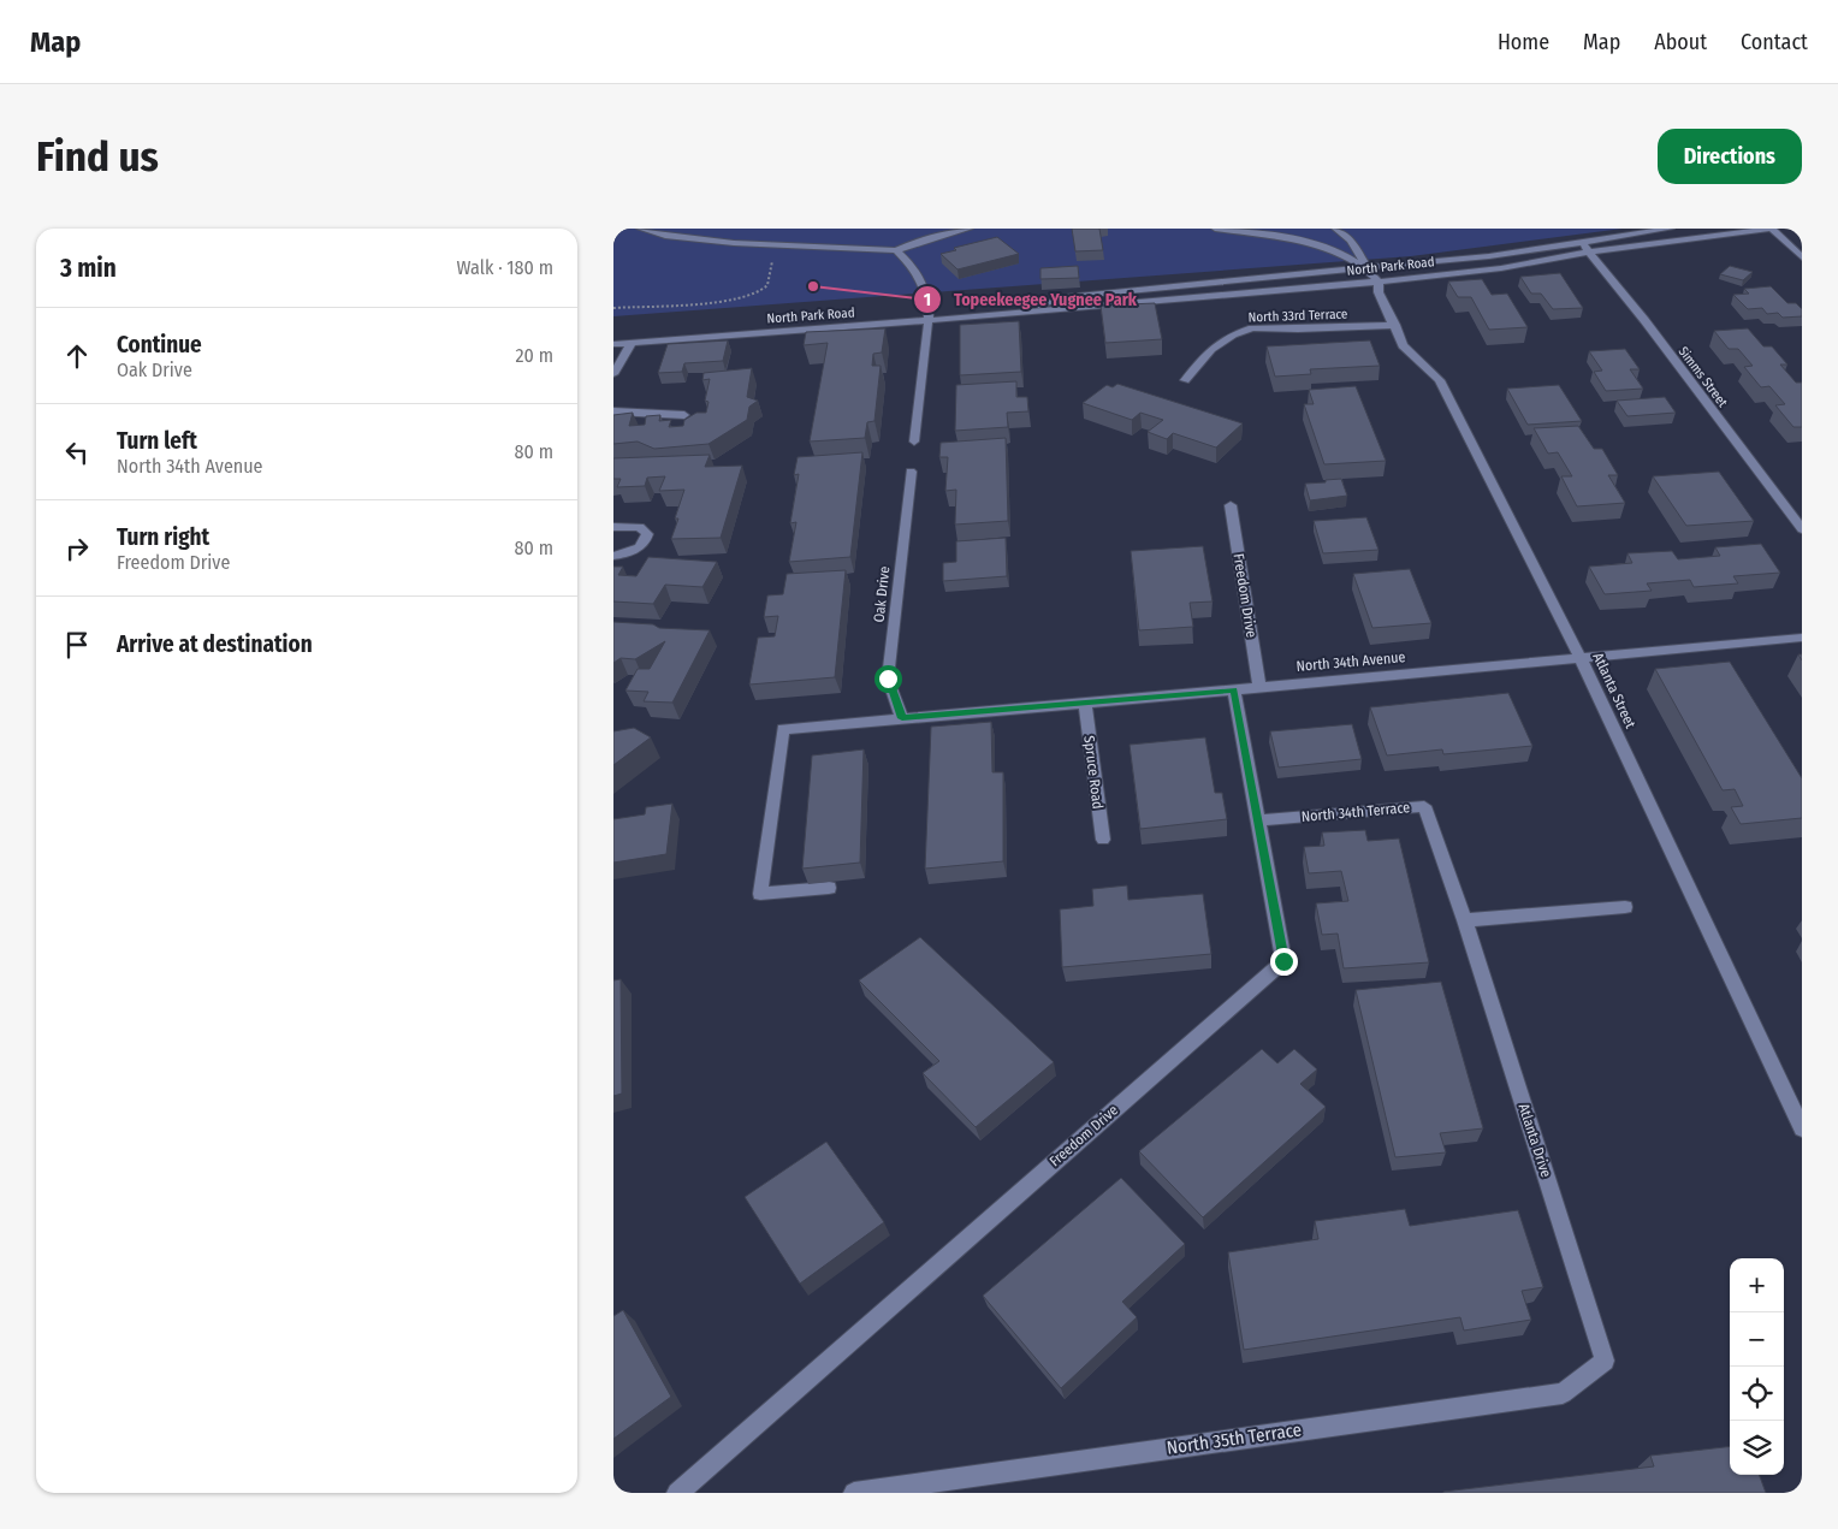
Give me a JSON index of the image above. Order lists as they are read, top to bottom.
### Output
{
  "streets": {
    "street": [
      "North Park Road",
      "North 33rd Terrace",
      "Simms Street",
      "Oak Drive",
      "Freedom Drive",
      "North 34th Avenue",
      "Atlanta Street",
      "Spruce Road",
      "North 34th Terrace",
      "Atlanta Drive",
      "North 35th Terrace"
    ]
  },
  "crossings": [
    ["North Park Road", "Simms Street"],
    ["North Park Road", "Atlanta Street"],
    ["North 33rd Terrace", "Atlanta Street"],
    ["Oak Drive", "North 34th Avenue"],
    ["Freedom Drive", "North 34th Avenue"],
    ["Freedom Drive", "North 34th Terrace"],
    ["North 34th Avenue", "Atlanta Street"],
    ["North 34th Avenue", "Spruce Road"],
    ["North 34th Terrace", "Atlanta Drive"],
    ["Atlanta Drive", "North 35th Terrace"]
  ],
  "places": ["Topeekeegee Yugnee Park"],
  "page": {
    "header": "Map",
    "nav": [
      "Home",
      "Map",
      "About",
      "Contact"
    ],
    "buttons": "Directions",
    "title": "Find us",
    "heading": ["3 min", "Walk · 180 m"],
    "list": [
      ["Continue", "Oak Drive", "20 m"],
      ["Turn left", "North 34th Avenue", "80 m"],
      ["Turn right", "Freedom Drive", "80 m"],
      "Arrive at destination"
    ],
    "map_buttons": ["+", "−"]
  }
}
